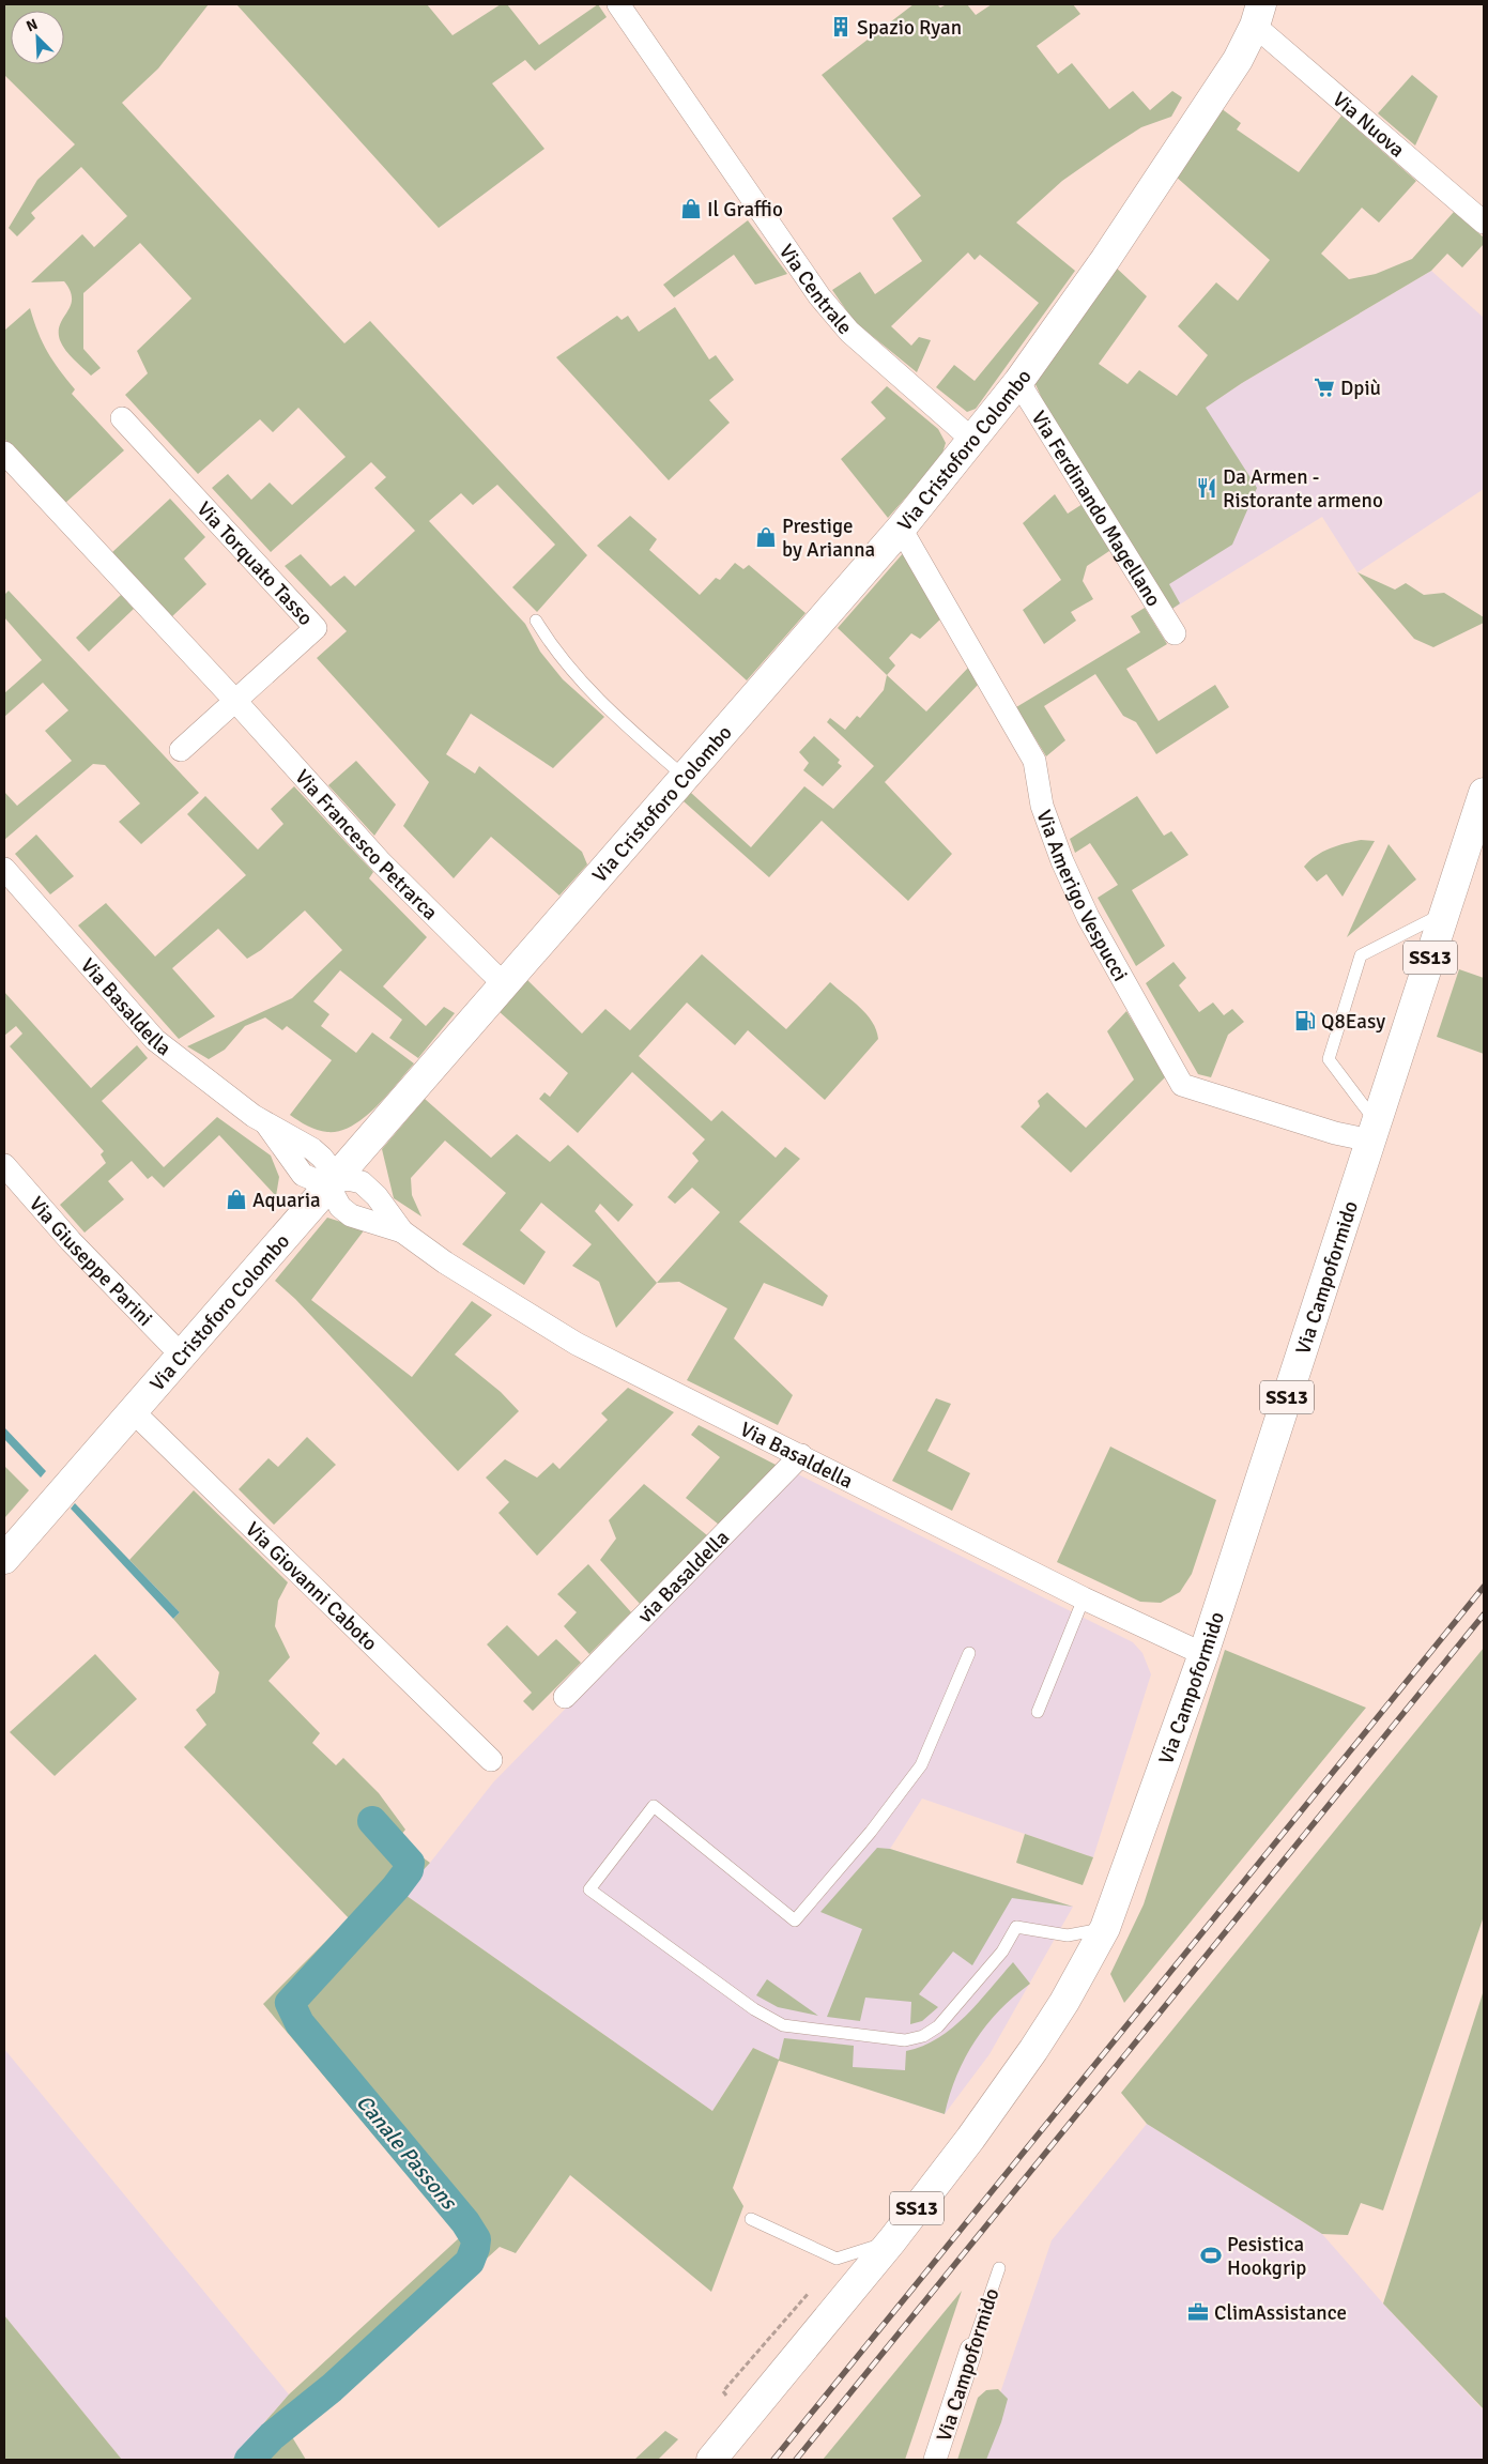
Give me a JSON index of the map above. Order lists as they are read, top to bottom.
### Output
{
  "streets": {
    "main road": ["Via Cristoforo Colombo", "SS13", "Via Campoformido"],
    "street": [
      "Via Nuova",
      "Via Centrale",
      "Via Ferdinando Magellano",
      "Via Torquato Tasso",
      "Via Francesco Petrarca",
      "Via Amerigo Vespucci",
      "Via Basaldella",
      "Via Giuseppe Parini",
      "via Basaldella",
      "Via Giovanni Caboto"
    ]
  },
  "crossings": [
    ["Via Nuova", "Via Cristoforo Colombo"],
    ["Via Centrale", "Via Cristoforo Colombo"],
    ["Via Cristoforo Colombo", "Via Ferdinando Magellano"],
    ["Via Cristoforo Colombo", "Via Francesco Petrarca"],
    ["Via Cristoforo Colombo", "Via Amerigo Vespucci"],
    ["Via Cristoforo Colombo", "Via Basaldella"],
    ["Via Cristoforo Colombo", "Via Giuseppe Parini"],
    ["Via Cristoforo Colombo", "Via Giovanni Caboto"],
    ["Via Torquato Tasso", "Via Francesco Petrarca"],
    ["Via Amerigo Vespucci", "Via Campoformido"],
    ["SS13", "Via Campoformido"],
    ["Via Basaldella", "Via Campoformido"],
    ["Via Basaldella", "via Basaldella"]
  ],
  "water": ["Canale Passons"],
  "places": {
    "building": ["Spazio Ryan"],
    "shop": ["Il Graffio", "Prestige by Arianna", "Aquaria"],
    "supermarket": ["Dpiù"],
    "restaurant": ["Da Armen - Ristorante armeno"],
    "fuel station": ["Q8Easy"],
    "sports": ["Pesistica Hookgrip"],
    "office": ["ClimAssistance"]
  },
  "north": "top left"
}
